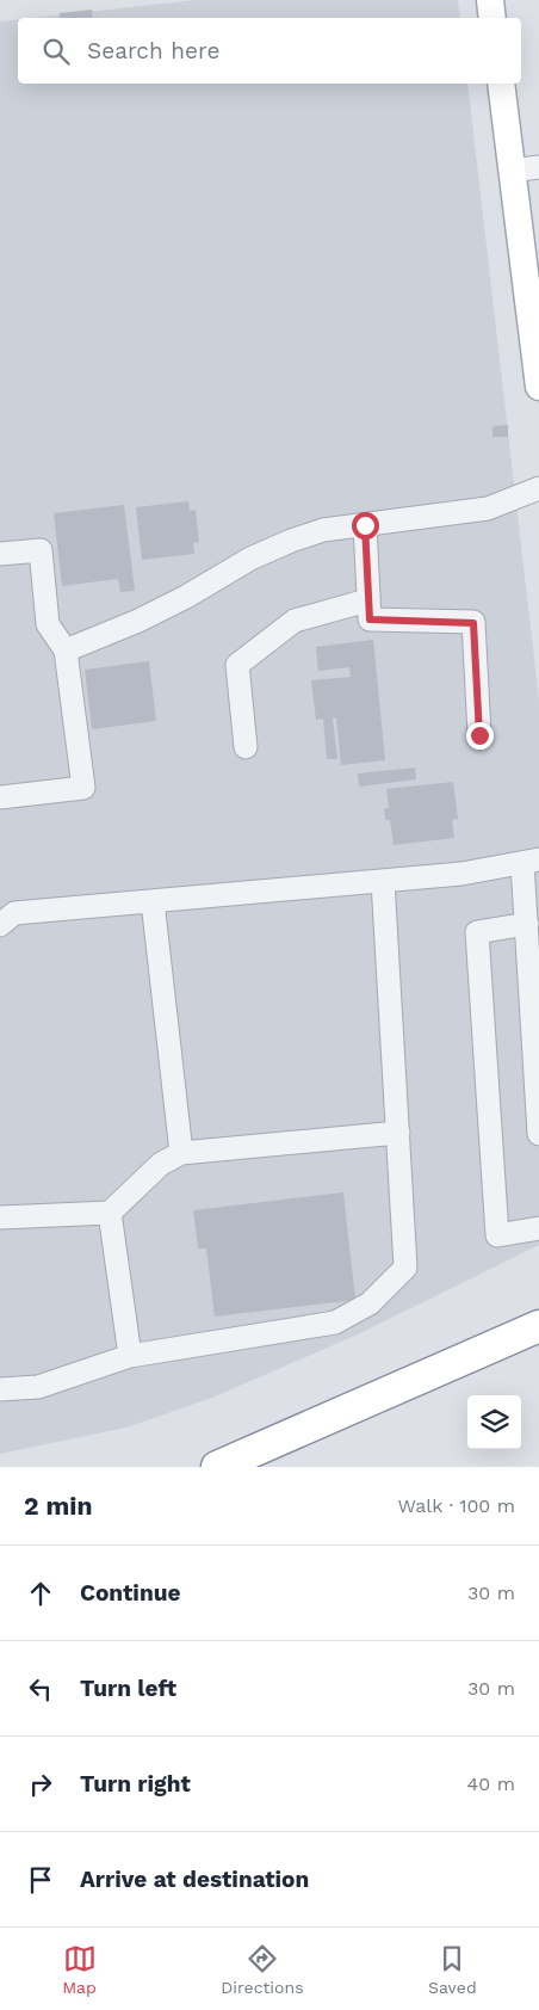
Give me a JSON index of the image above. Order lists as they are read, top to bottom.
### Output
{
  "page": {
    "search": "Search here",
    "heading": ["2 min", "Walk · 100 m"],
    "list": [
      ["Continue", "30 m"],
      ["Turn left", "30 m"],
      ["Turn right", "40 m"],
      "Arrive at destination"
    ],
    "nav": ["Map", "Directions", "Saved"]
  }
}
